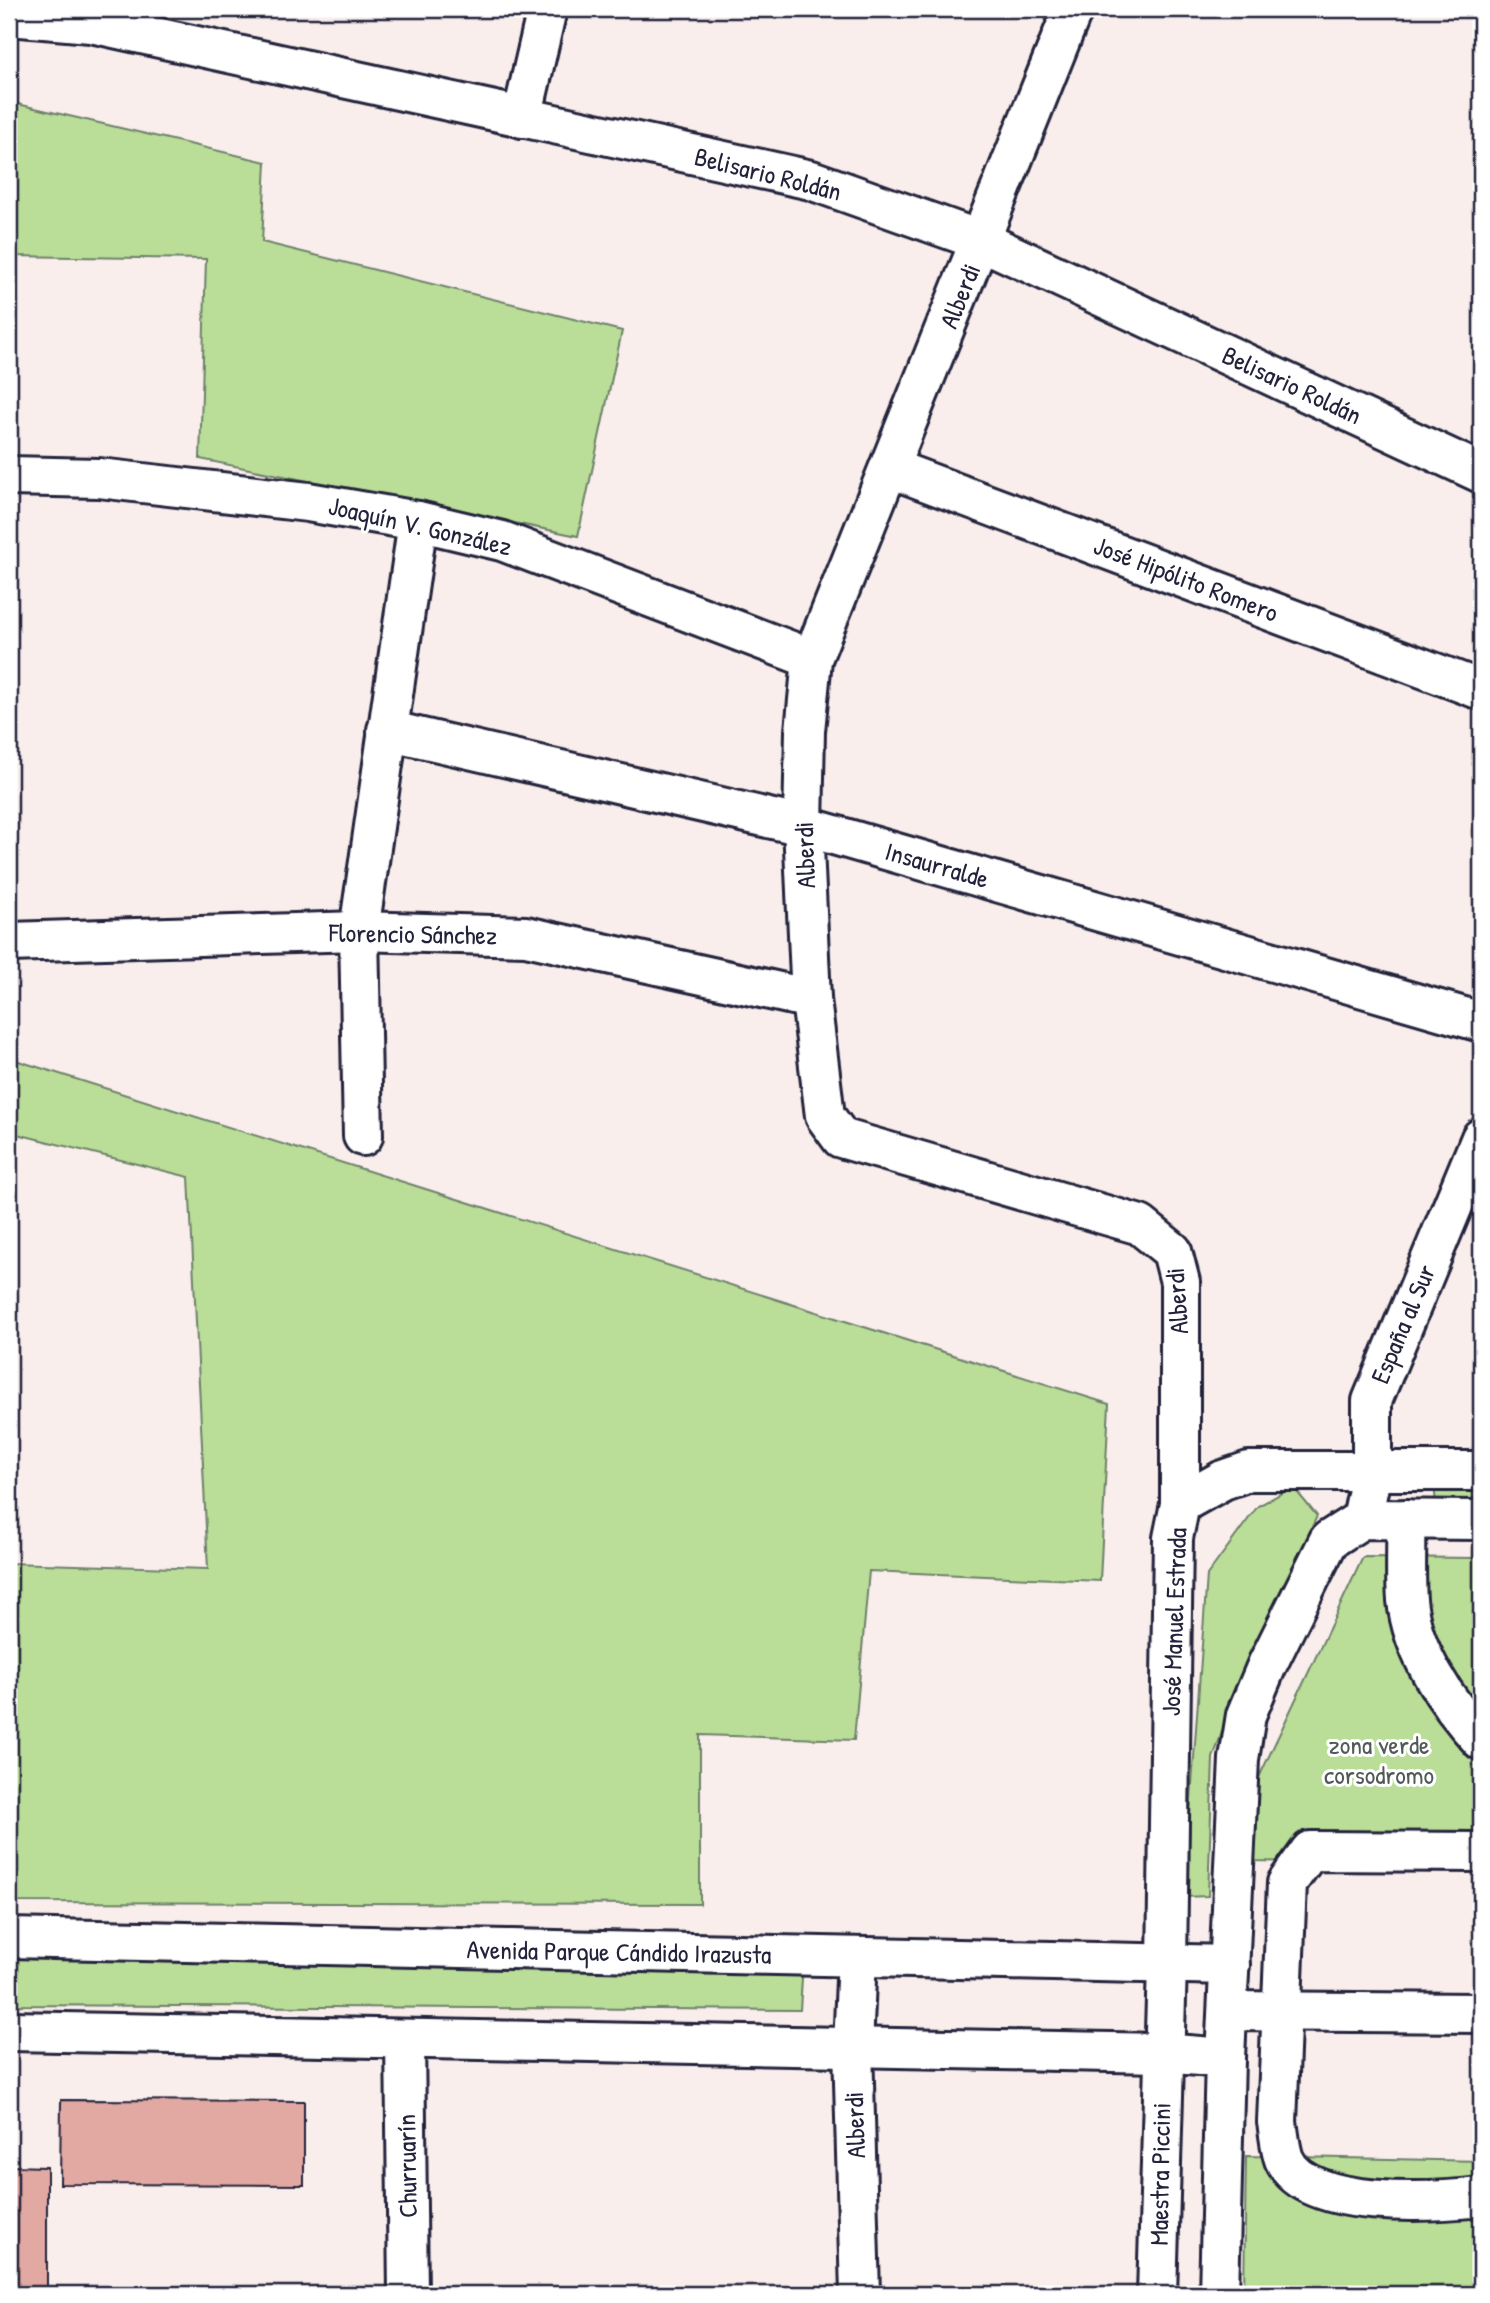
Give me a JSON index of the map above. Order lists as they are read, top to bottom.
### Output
{
  "streets": {
    "street": [
      "Belisario Roldán",
      "Alberdi",
      "Joaquín V. González",
      "José Hipólito Romero",
      "Insaurralde",
      "Florencio Sánchez",
      "España al Sur",
      "José Manuel Estrada",
      "Avenida Parque Cándido Irazusta",
      "Churruarín",
      "Maestra Piccini"
    ]
  },
  "crossings": [
    ["Belisario Roldán", "Alberdi"],
    ["Alberdi", "Joaquín V. González"],
    ["Alberdi", "José Hipólito Romero"],
    ["Alberdi", "Insaurralde"],
    ["Alberdi", "Florencio Sánchez"],
    ["Alberdi", "José Manuel Estrada"],
    ["Alberdi", "Avenida Parque Cándido Irazusta"],
    ["España al Sur", "José Manuel Estrada"],
    ["José Manuel Estrada", "Avenida Parque Cándido Irazusta"],
    ["José Manuel Estrada", "Maestra Piccini"]
  ],
  "parks": ["zona verde corsodromo"]
}
